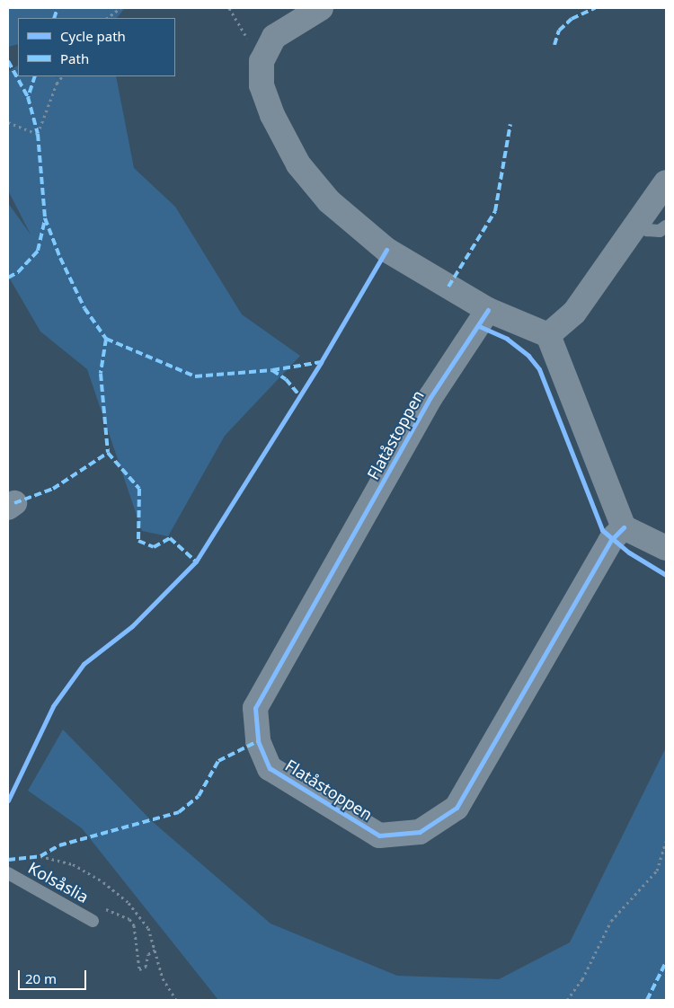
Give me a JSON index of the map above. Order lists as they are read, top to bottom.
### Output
{
  "streets": {
    "street": ["Flatåstoppen"],
    "lane": ["Kolsåslia"]
  },
  "legend": ["Cycle path", "Path"],
  "scale_bar": "20 m"
}
